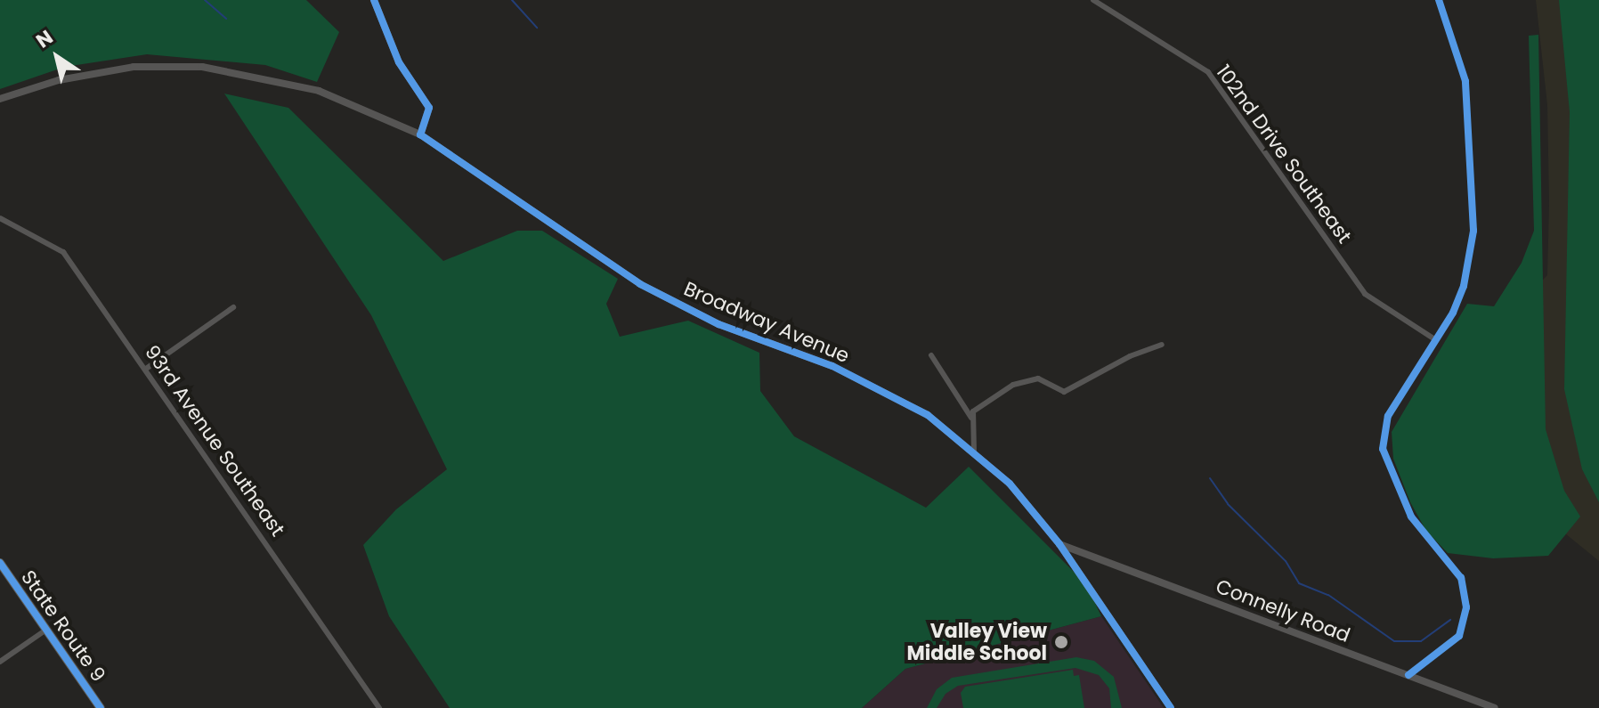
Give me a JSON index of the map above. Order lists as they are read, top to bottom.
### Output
{
  "streets": {
    "main road": ["State Route 9"],
    "street": [
      "102nd Drive Southeast",
      "Broadway Avenue",
      "93rd Avenue Southeast",
      "Connelly Road"
    ]
  },
  "crossings": [
    ["Broadway Avenue", "Connelly Road"]
  ],
  "places": ["Valley View Middle School"],
  "north": "top left"
}
